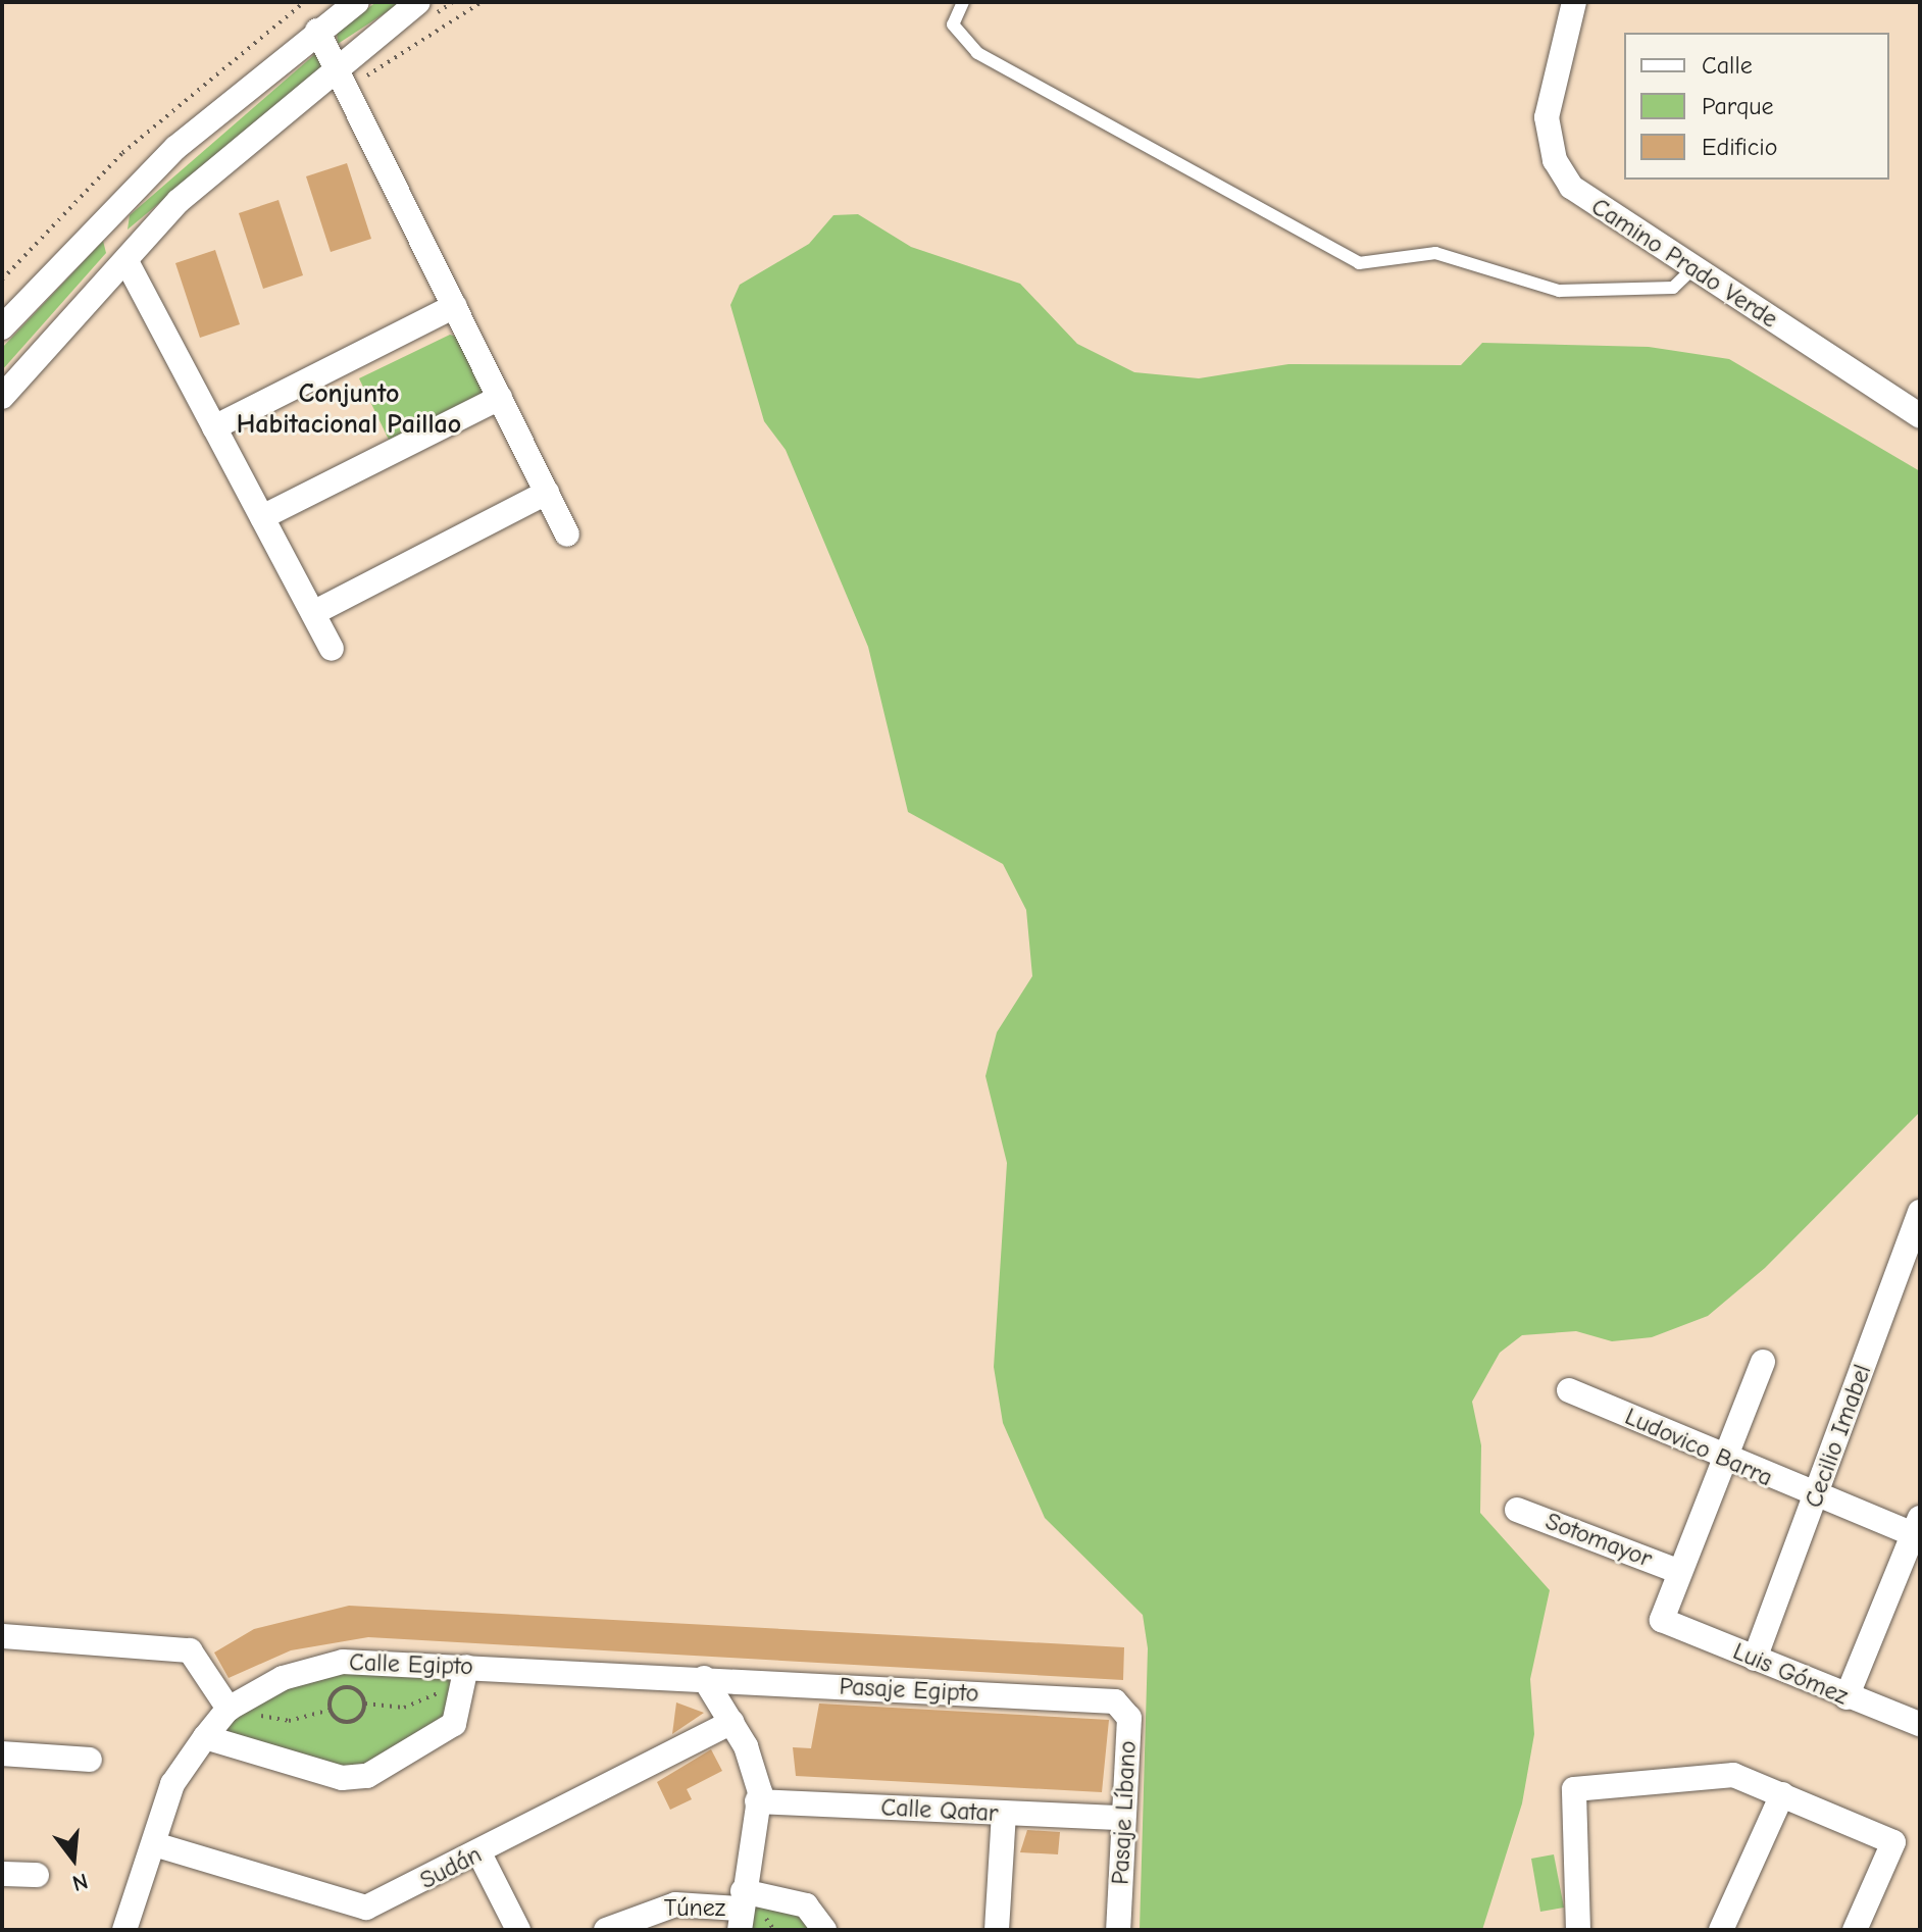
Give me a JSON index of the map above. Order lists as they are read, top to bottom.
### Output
{
  "streets": {
    "street": [
      "Camino Prado Verde",
      "Cecilio Imabel",
      "Ludovico Barra",
      "Sotomayor",
      "Calle Egipto",
      "Luis Gómez",
      "Pasaje Egipto",
      "Calle Qatar",
      "Pasaje Líbano",
      "Sudán",
      "Túnez"
    ]
  },
  "crossings": [
    ["Cecilio Imabel", "Ludovico Barra"],
    ["Cecilio Imabel", "Luis Gómez"],
    ["Sotomayor", "Luis Gómez"],
    ["Calle Egipto", "Pasaje Egipto"],
    ["Calle Egipto", "Sudán"],
    ["Pasaje Egipto", "Pasaje Líbano"],
    ["Calle Qatar", "Pasaje Líbano"]
  ],
  "districts": ["Conjunto Habitacional Paillao"],
  "legend": ["Calle", "Parque", "Edificio"],
  "north": "bottom"
}
